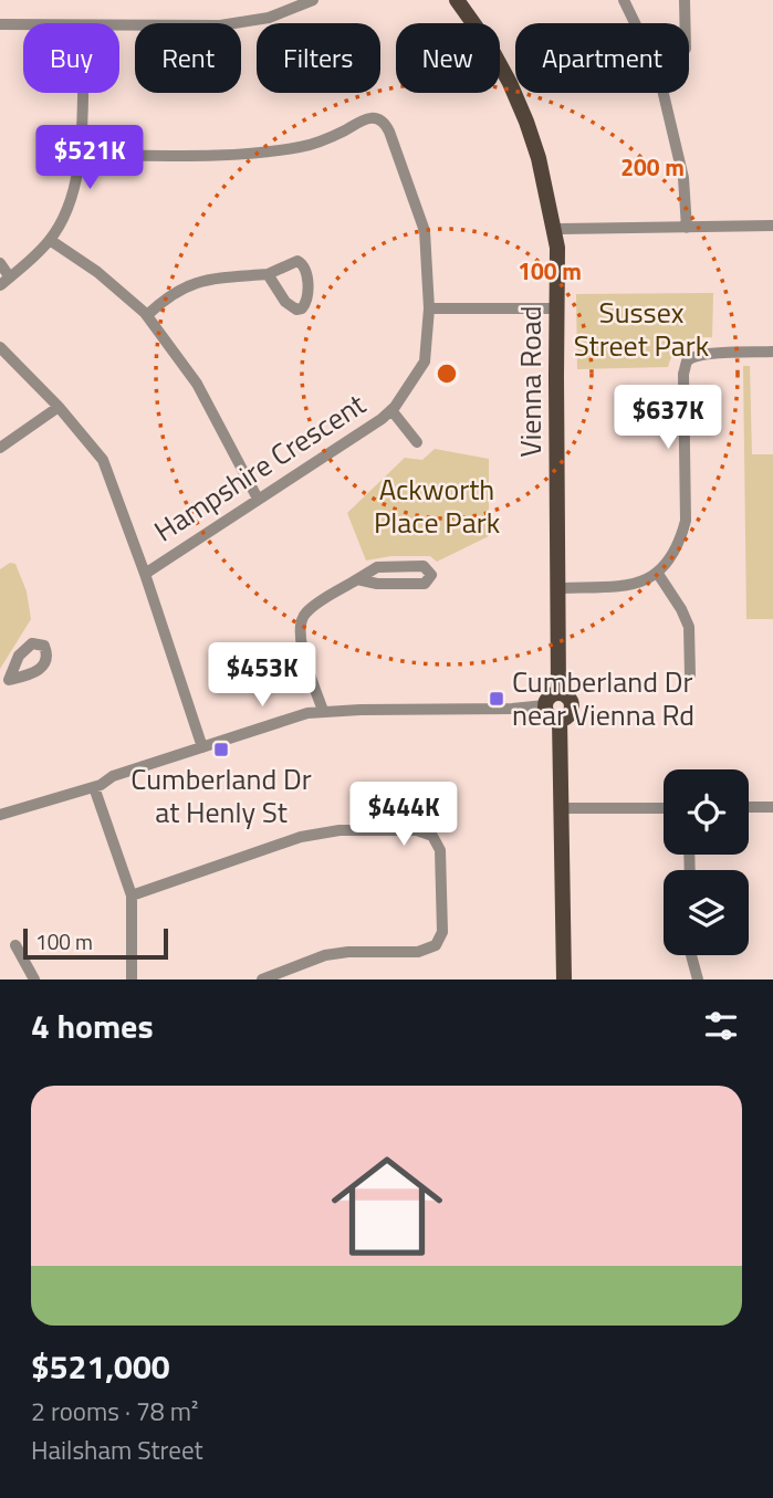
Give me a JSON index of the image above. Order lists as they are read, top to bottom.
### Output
{
  "streets": {
    "main road": ["Vienna Road"],
    "street": ["Hampshire Crescent"]
  },
  "parks": ["Sussex Street Park", "Ackworth Place Park"],
  "places": {
    "transit": ["Cumberland Dr near Vienna Rd", "Cumberland Dr at Henly St"]
  },
  "scale_bar": "100 m",
  "page": {
    "chip": [
      "Buy",
      "Rent",
      "Filters",
      "New",
      "Apartment"
    ],
    "price": [
      "$521K",
      "$637K",
      "$453K",
      "$444K"
    ],
    "scale": "100 m",
    "heading": "4 homes",
    "list": [
      {
        "name": "$521,000",
        "note": "2 rooms · 78 m² · Hailsham Street"
      }
    ]
  },
  "rings": ["200 m", "100 m"]
}
